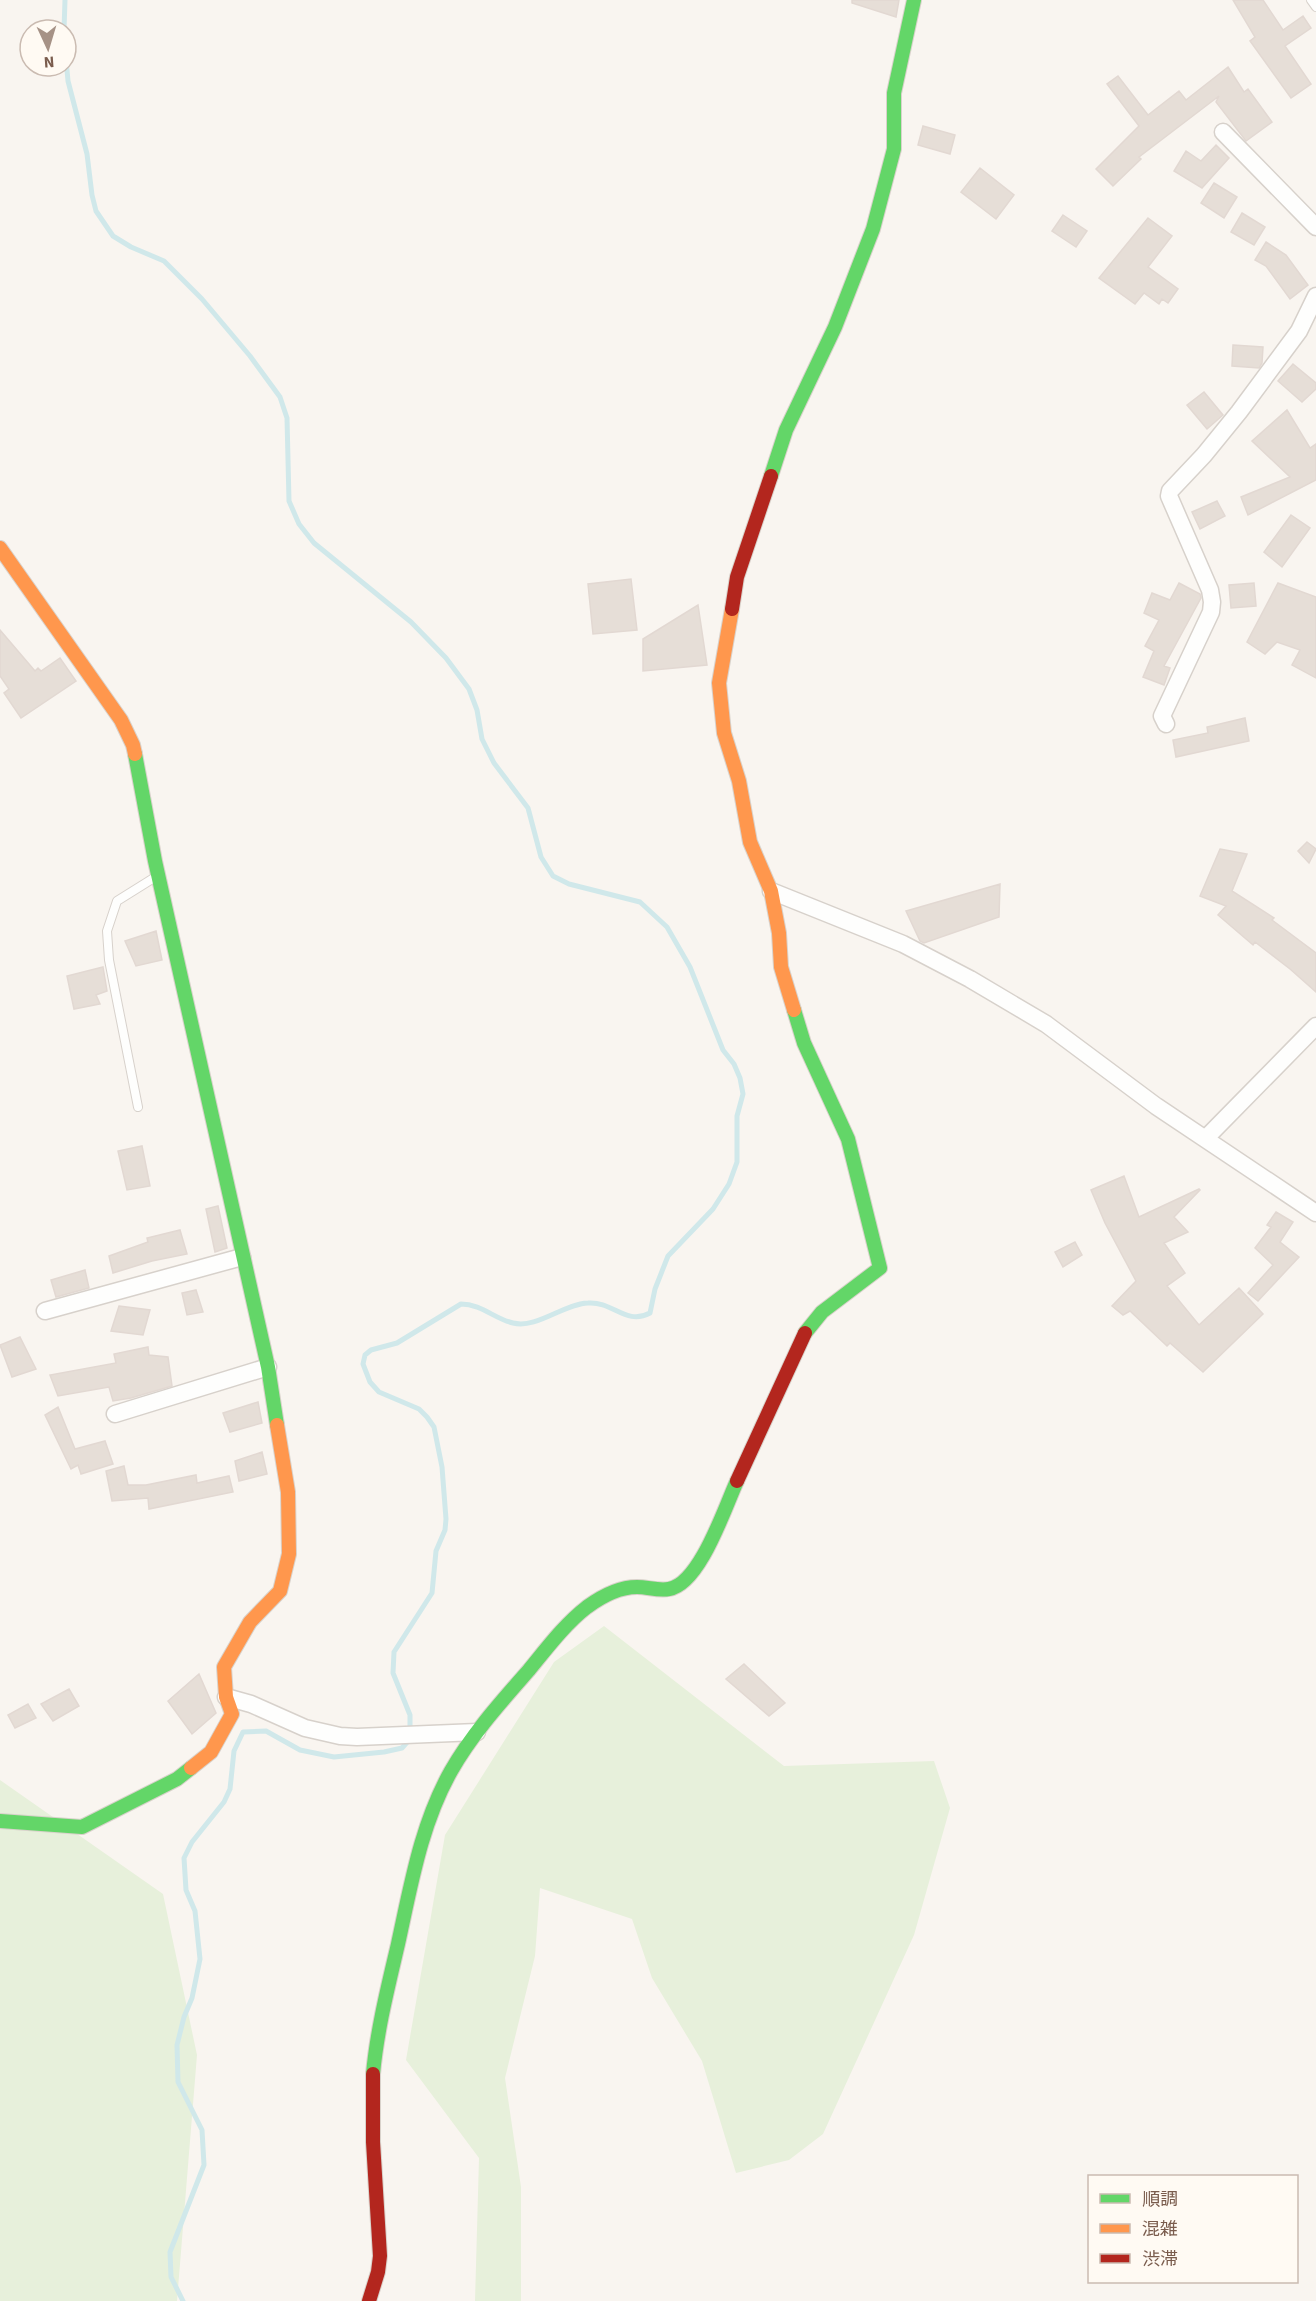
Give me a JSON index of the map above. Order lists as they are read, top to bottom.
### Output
{
  "legend": ["順調", "混雑", "渋滞"],
  "north": "bottom"
}
